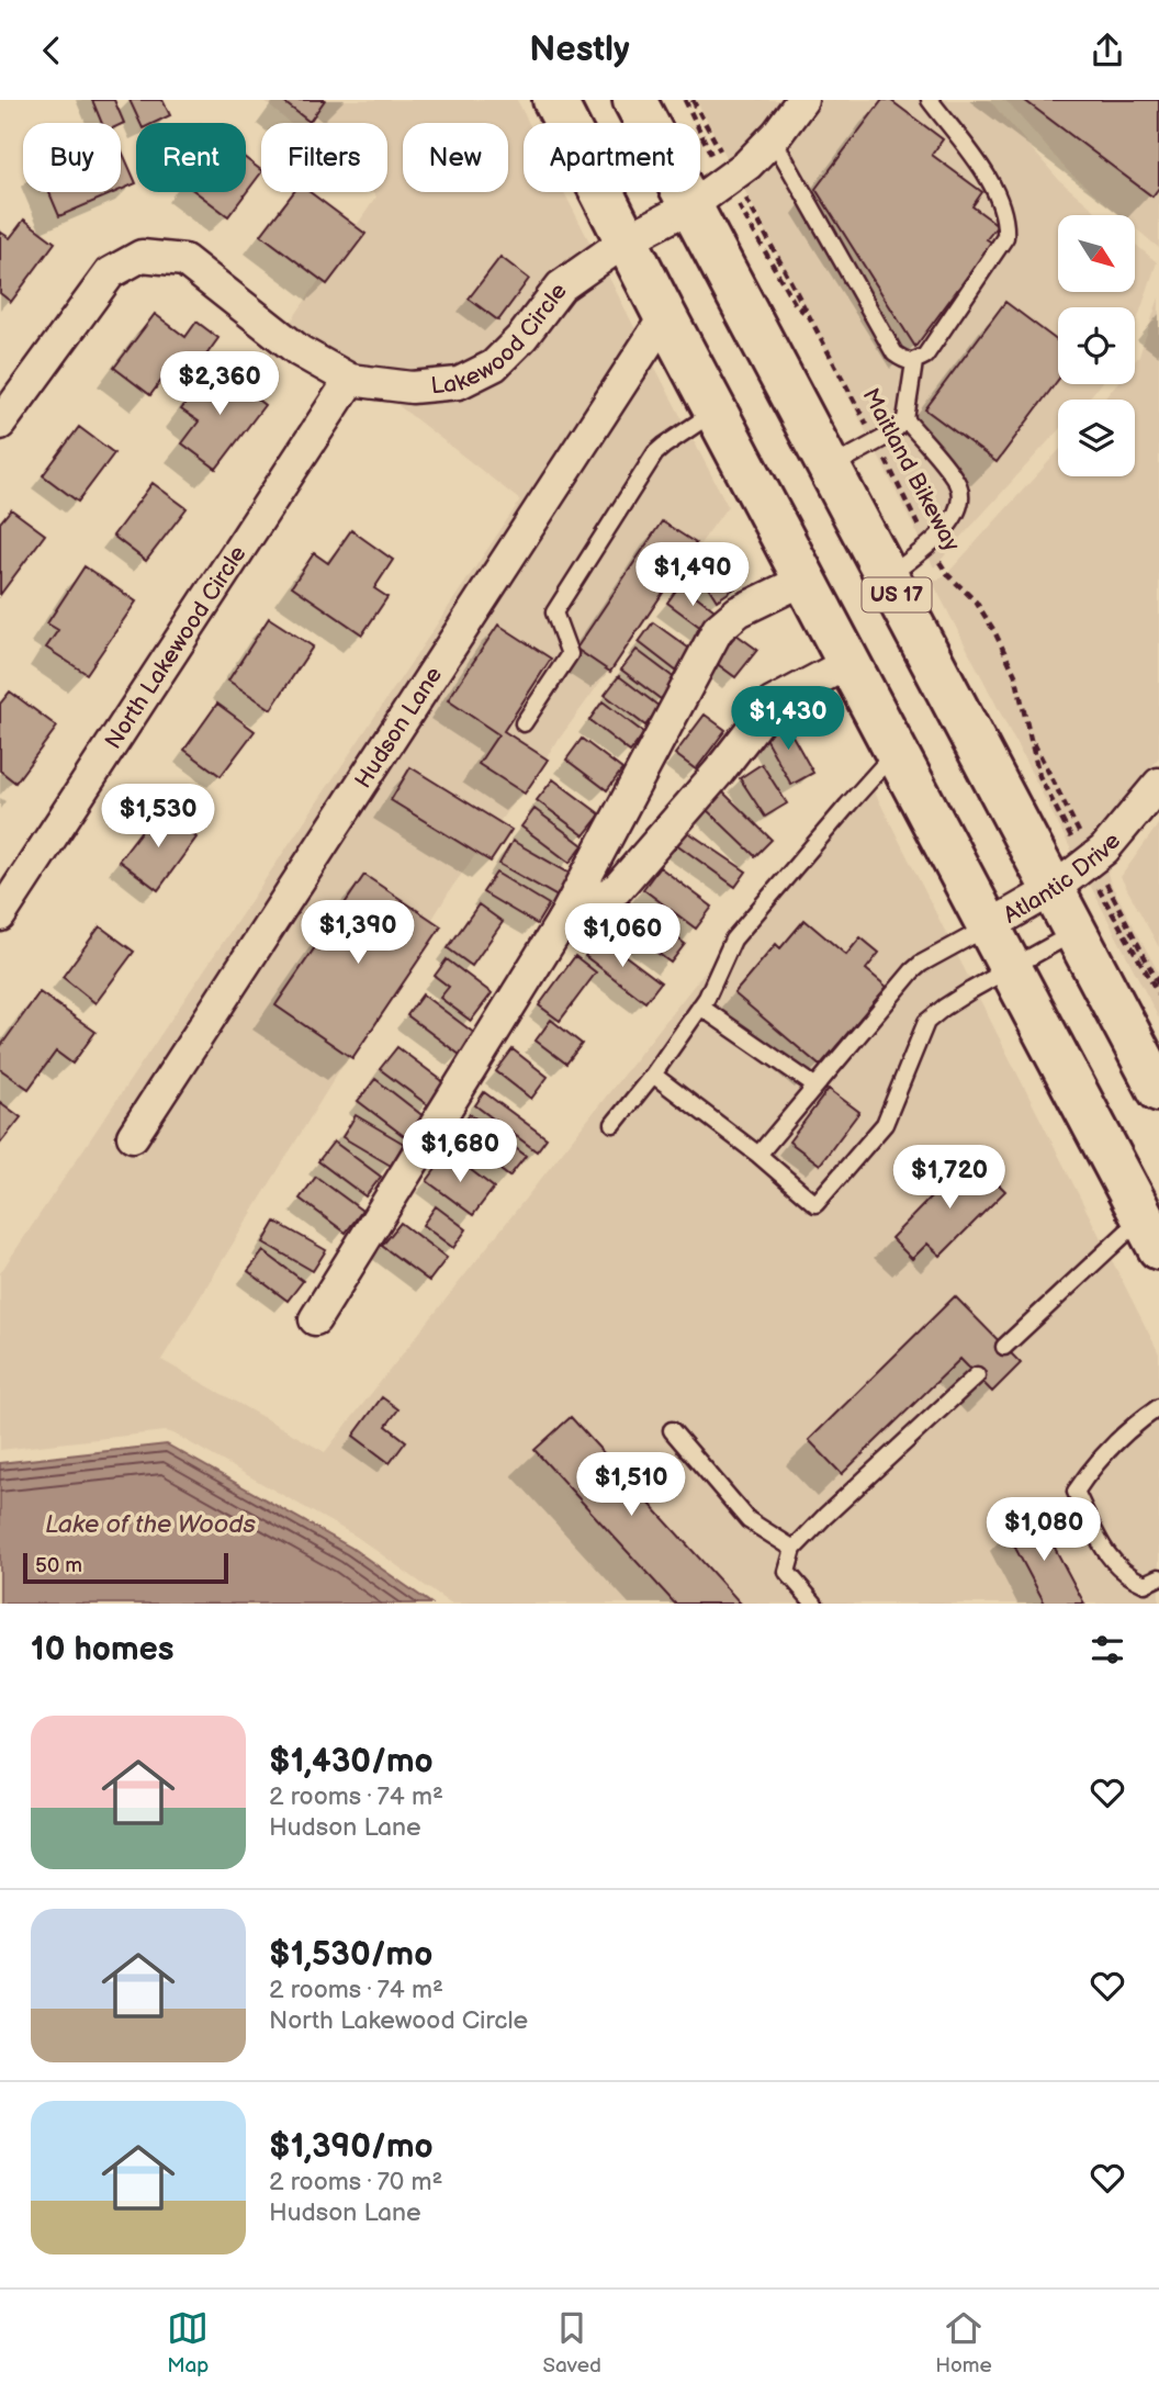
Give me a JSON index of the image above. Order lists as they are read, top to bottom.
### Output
{
  "streets": {
    "main road": ["US 17"],
    "street": [
      "Lakewood Circle",
      "North Lakewood Circle",
      "Hudson Lane",
      "Atlantic Drive"
    ],
    "path": ["Maitland Bikeway"]
  },
  "crossings": [
    ["Lakewood Circle", "US 17"],
    ["Lakewood Circle", "North Lakewood Circle"],
    ["US 17", "Atlantic Drive"]
  ],
  "water": ["Lake of the Woods"],
  "scale_bar": "50 m",
  "north": "bottom right",
  "page": {
    "header": "Nestly",
    "chip": [
      "Buy",
      "Rent",
      "Filters",
      "New",
      "Apartment"
    ],
    "price": [
      "$2,360",
      "$1,490",
      "$1,430",
      "$1,530",
      "$1,390",
      "$1,060",
      "$1,680",
      "$1,720",
      "$1,510",
      "$1,080"
    ],
    "scale": "50 m",
    "heading": "10 homes",
    "list": [
      {
        "name": "$1,430/mo",
        "note": "2 rooms · 74 m² · Hudson Lane"
      },
      {
        "name": "$1,530/mo",
        "note": "2 rooms · 74 m² · North Lakewood Circle"
      },
      {
        "name": "$1,390/mo",
        "note": "2 rooms · 70 m² · Hudson Lane"
      }
    ],
    "tabs": ["Map", "Saved", "Home"]
  }
}
